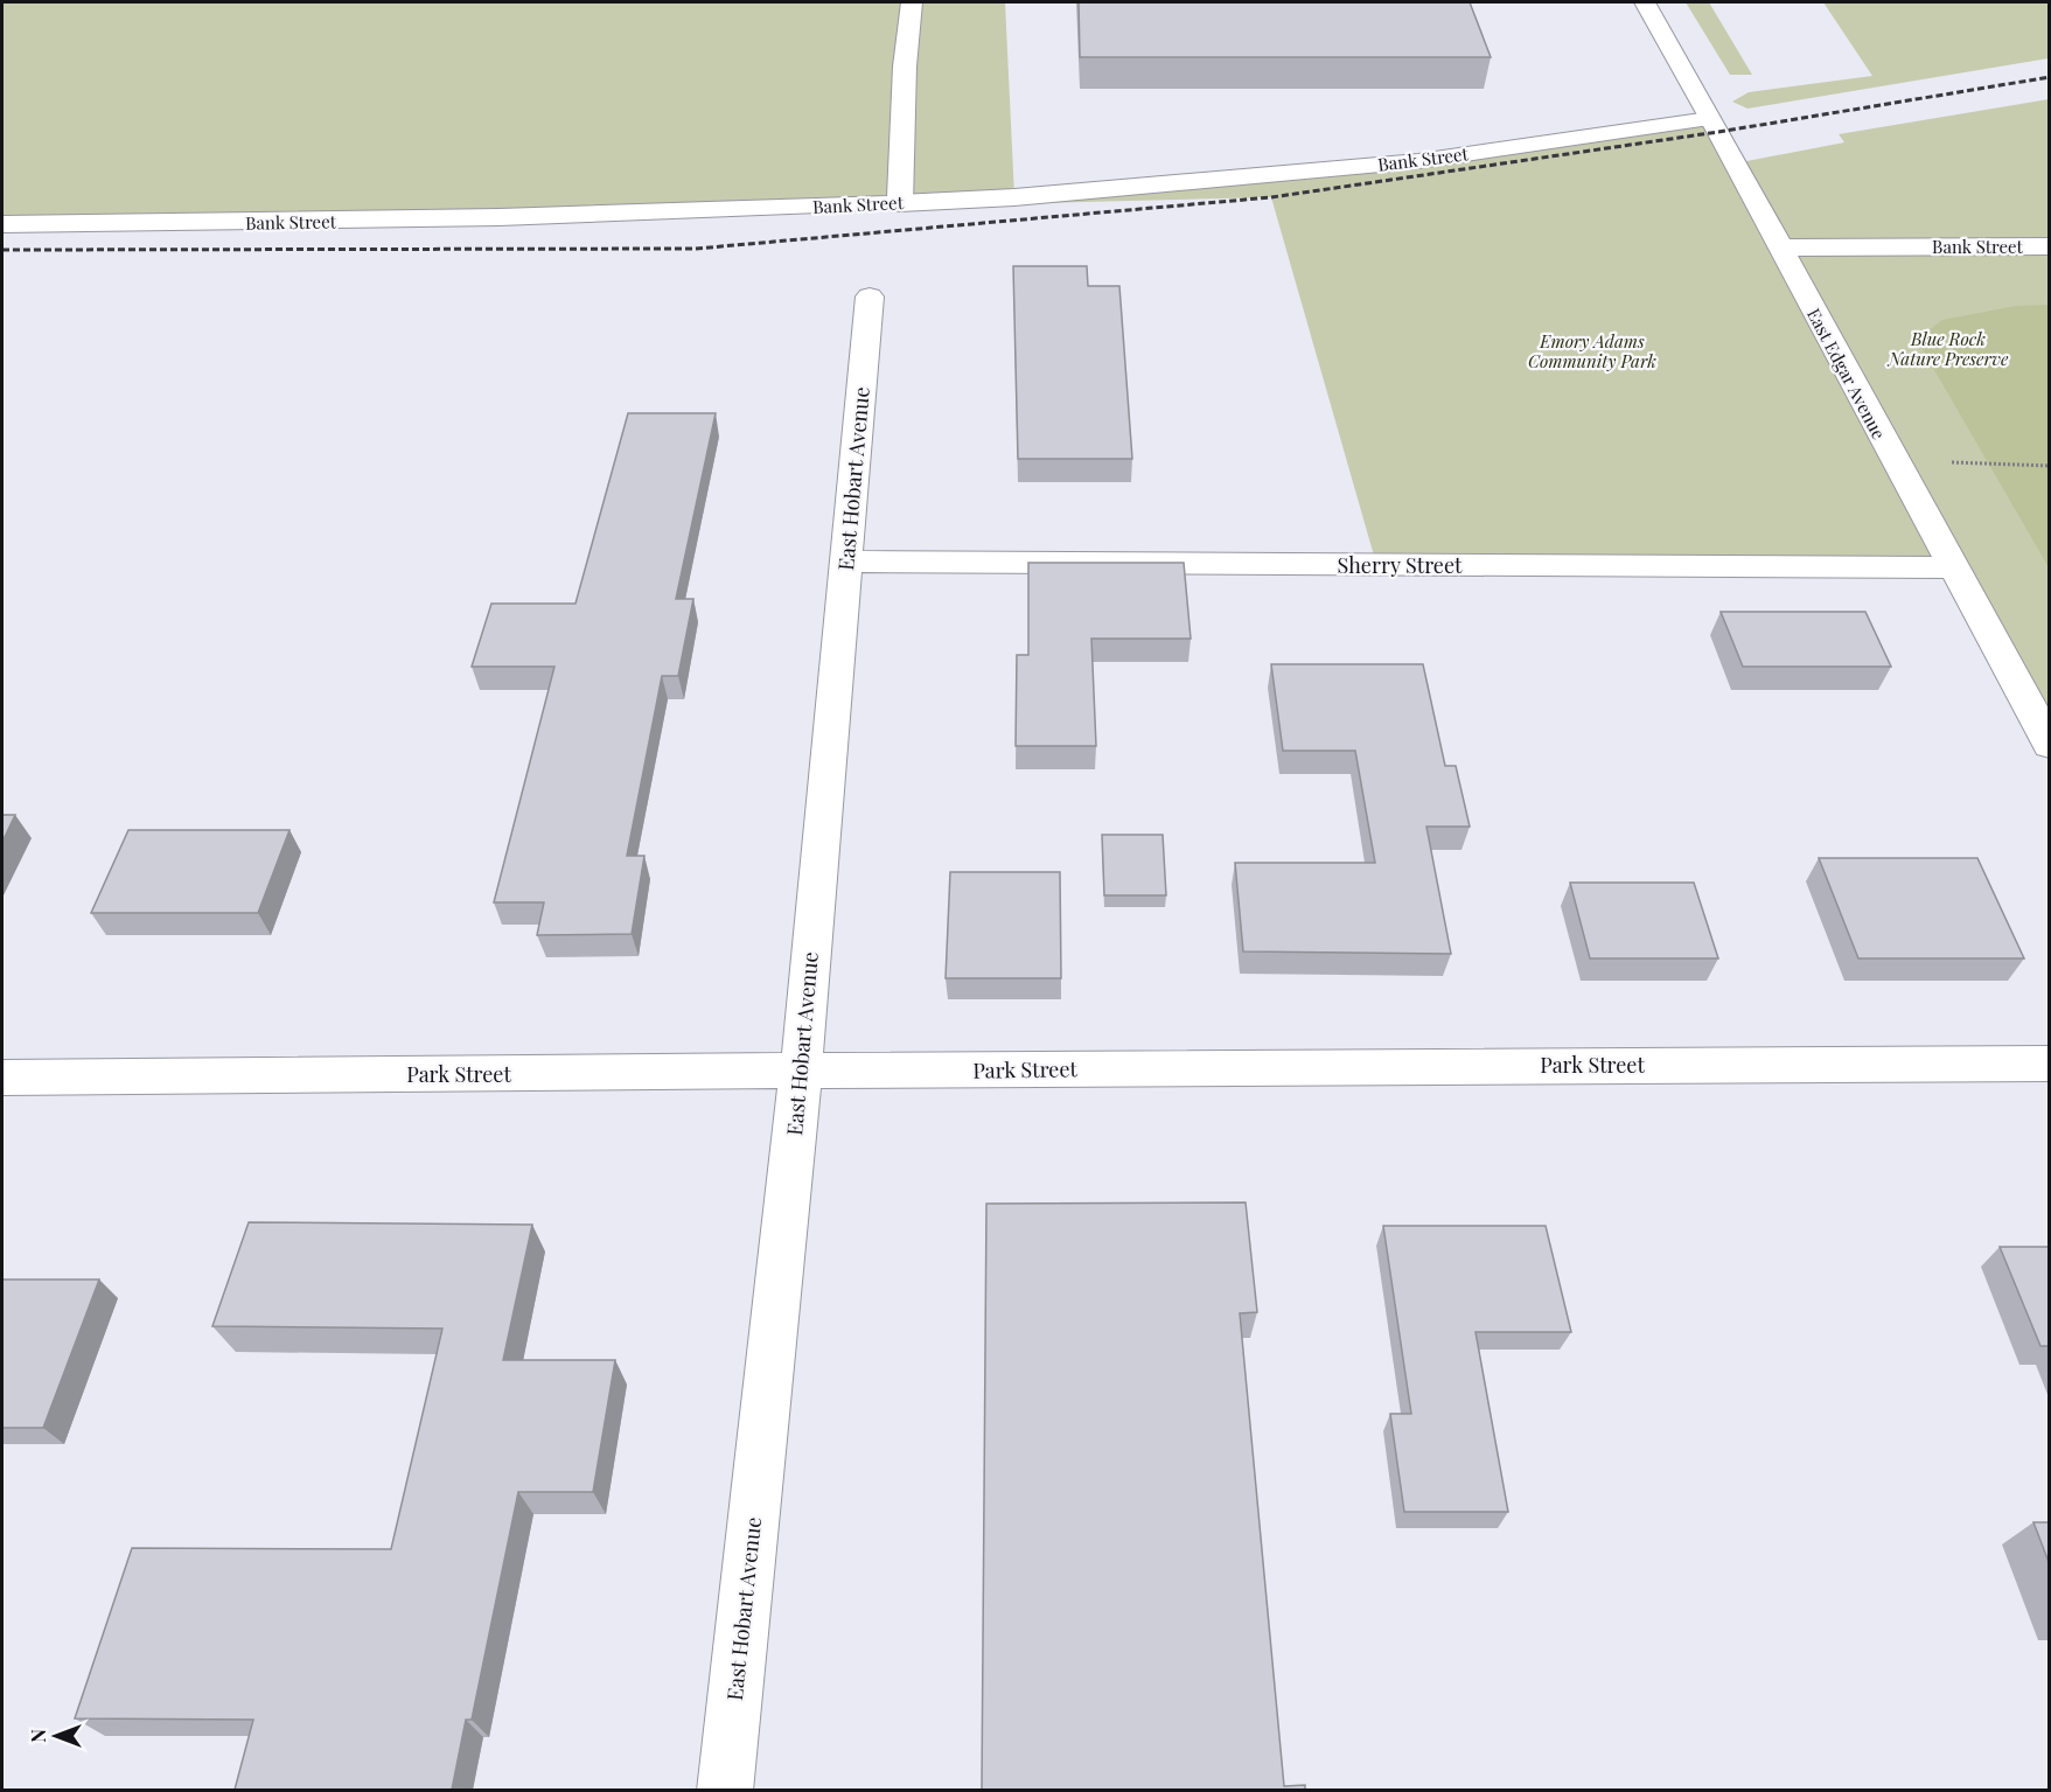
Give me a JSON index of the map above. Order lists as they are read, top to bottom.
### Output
{
  "streets": {
    "street": [
      "Bank Street",
      "East Edgar Avenue",
      "East Hobart Avenue",
      "Sherry Street",
      "Park Street"
    ]
  },
  "crossings": [
    ["Bank Street", "East Edgar Avenue"],
    ["East Edgar Avenue", "Sherry Street"],
    ["East Hobart Avenue", "Sherry Street"],
    ["East Hobart Avenue", "Park Street"]
  ],
  "parks": ["Blue Rock Nature Preserve", "Emory Adams Community Park"],
  "north": "left"
}
